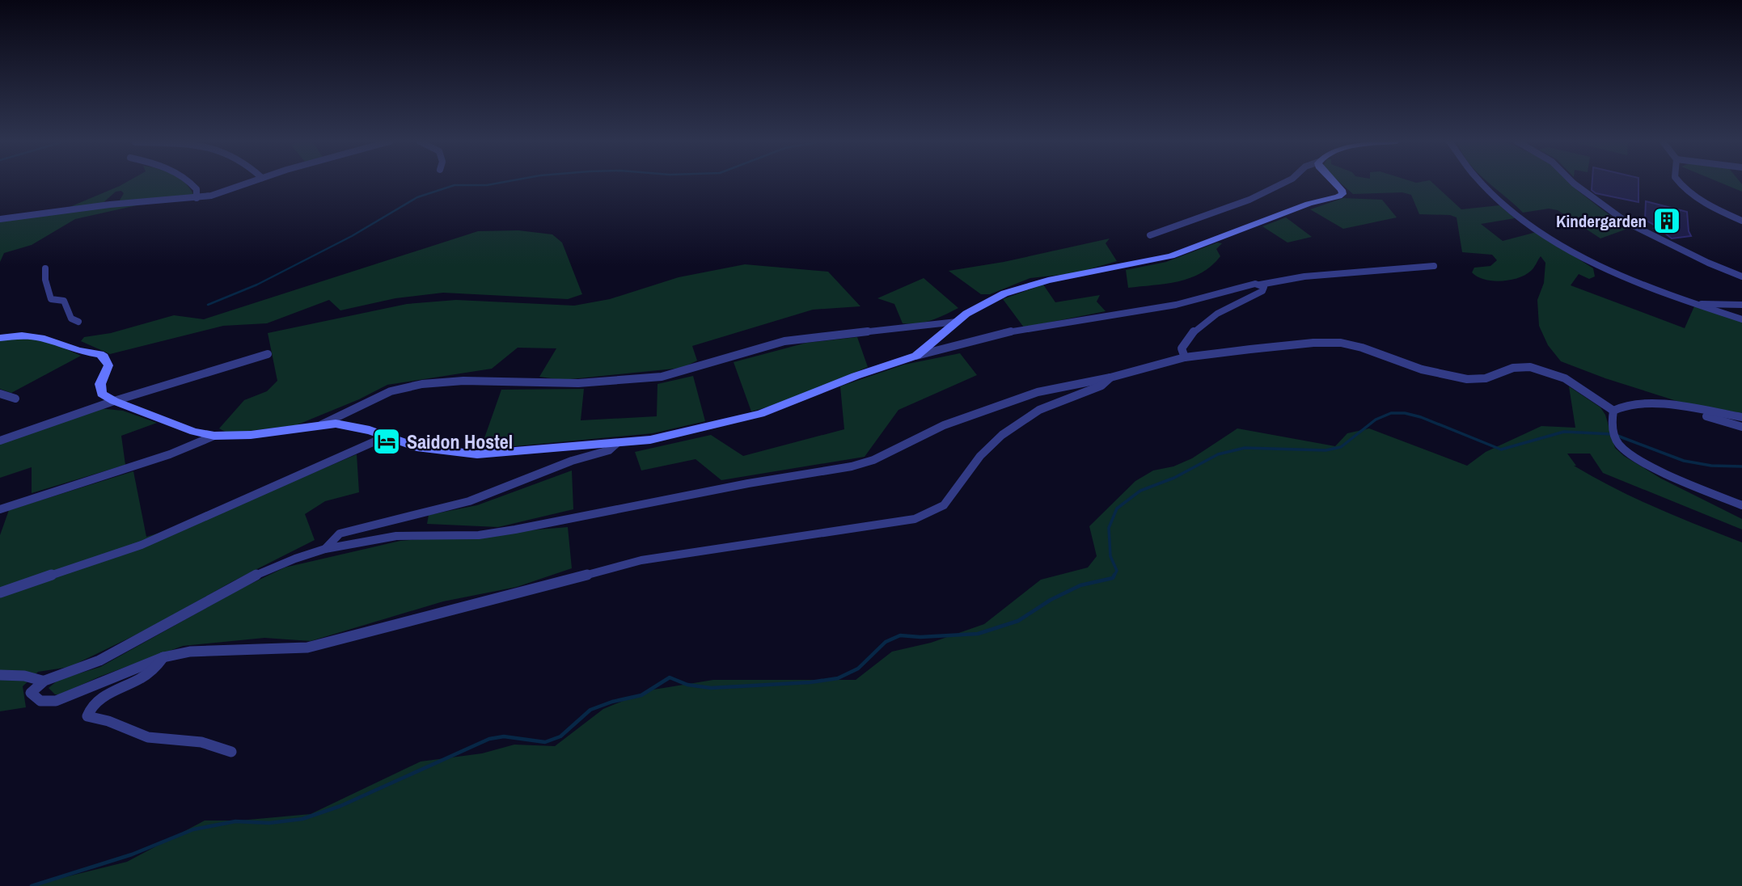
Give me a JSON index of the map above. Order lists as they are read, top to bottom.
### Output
{
  "places": {
    "building": ["Kindergarden"],
    "hotel": ["Saidon Hostel"]
  }
}
